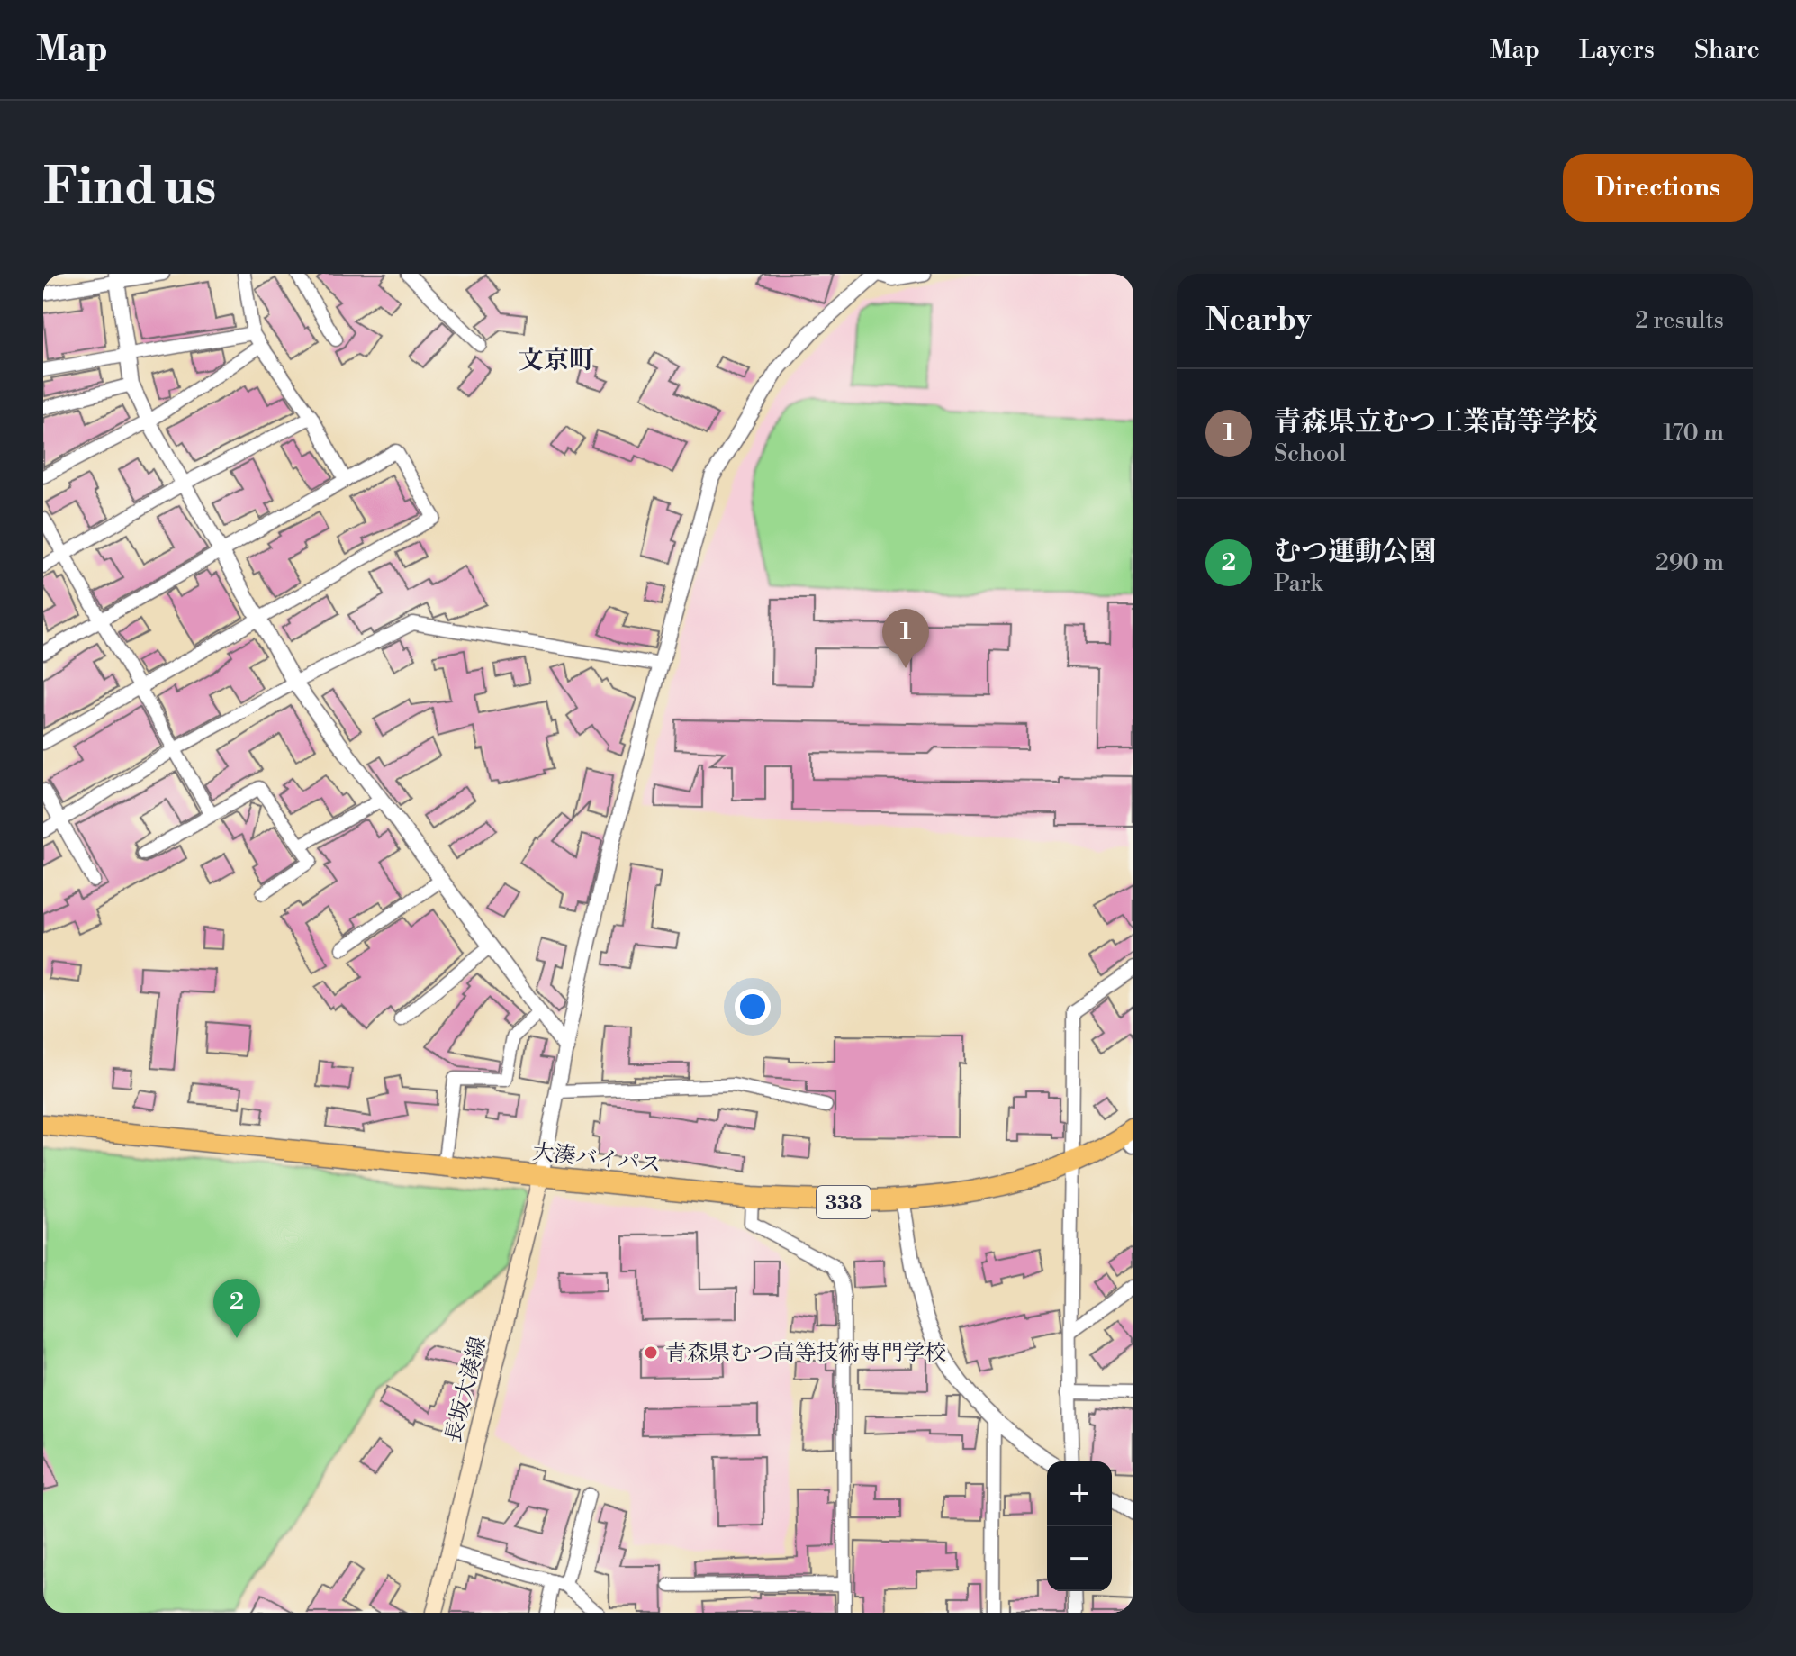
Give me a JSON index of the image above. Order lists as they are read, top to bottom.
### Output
{
  "streets": {
    "highway": ["大湊バイパス", "338"],
    "main road": ["長坂大湊線"]
  },
  "crossings": [
    ["大湊バイパス", "長坂大湊線"]
  ],
  "districts": ["文京町"],
  "places": ["青森県むつ高等技術専門学校"],
  "page": {
    "header": "Map",
    "nav": ["Map", "Layers", "Share"],
    "buttons": "Directions",
    "title": "Find us",
    "heading": ["Nearby", "2 results"],
    "list": [
      {
        "mark": "1",
        "name": "青森県立むつ工業高等学校",
        "note": "School",
        "value": "170 m"
      },
      {
        "mark": "2",
        "name": "むつ運動公園",
        "note": "Park",
        "value": "290 m"
      }
    ],
    "pins": ["1", "2"],
    "map_buttons": ["+", "−"]
  }
}
